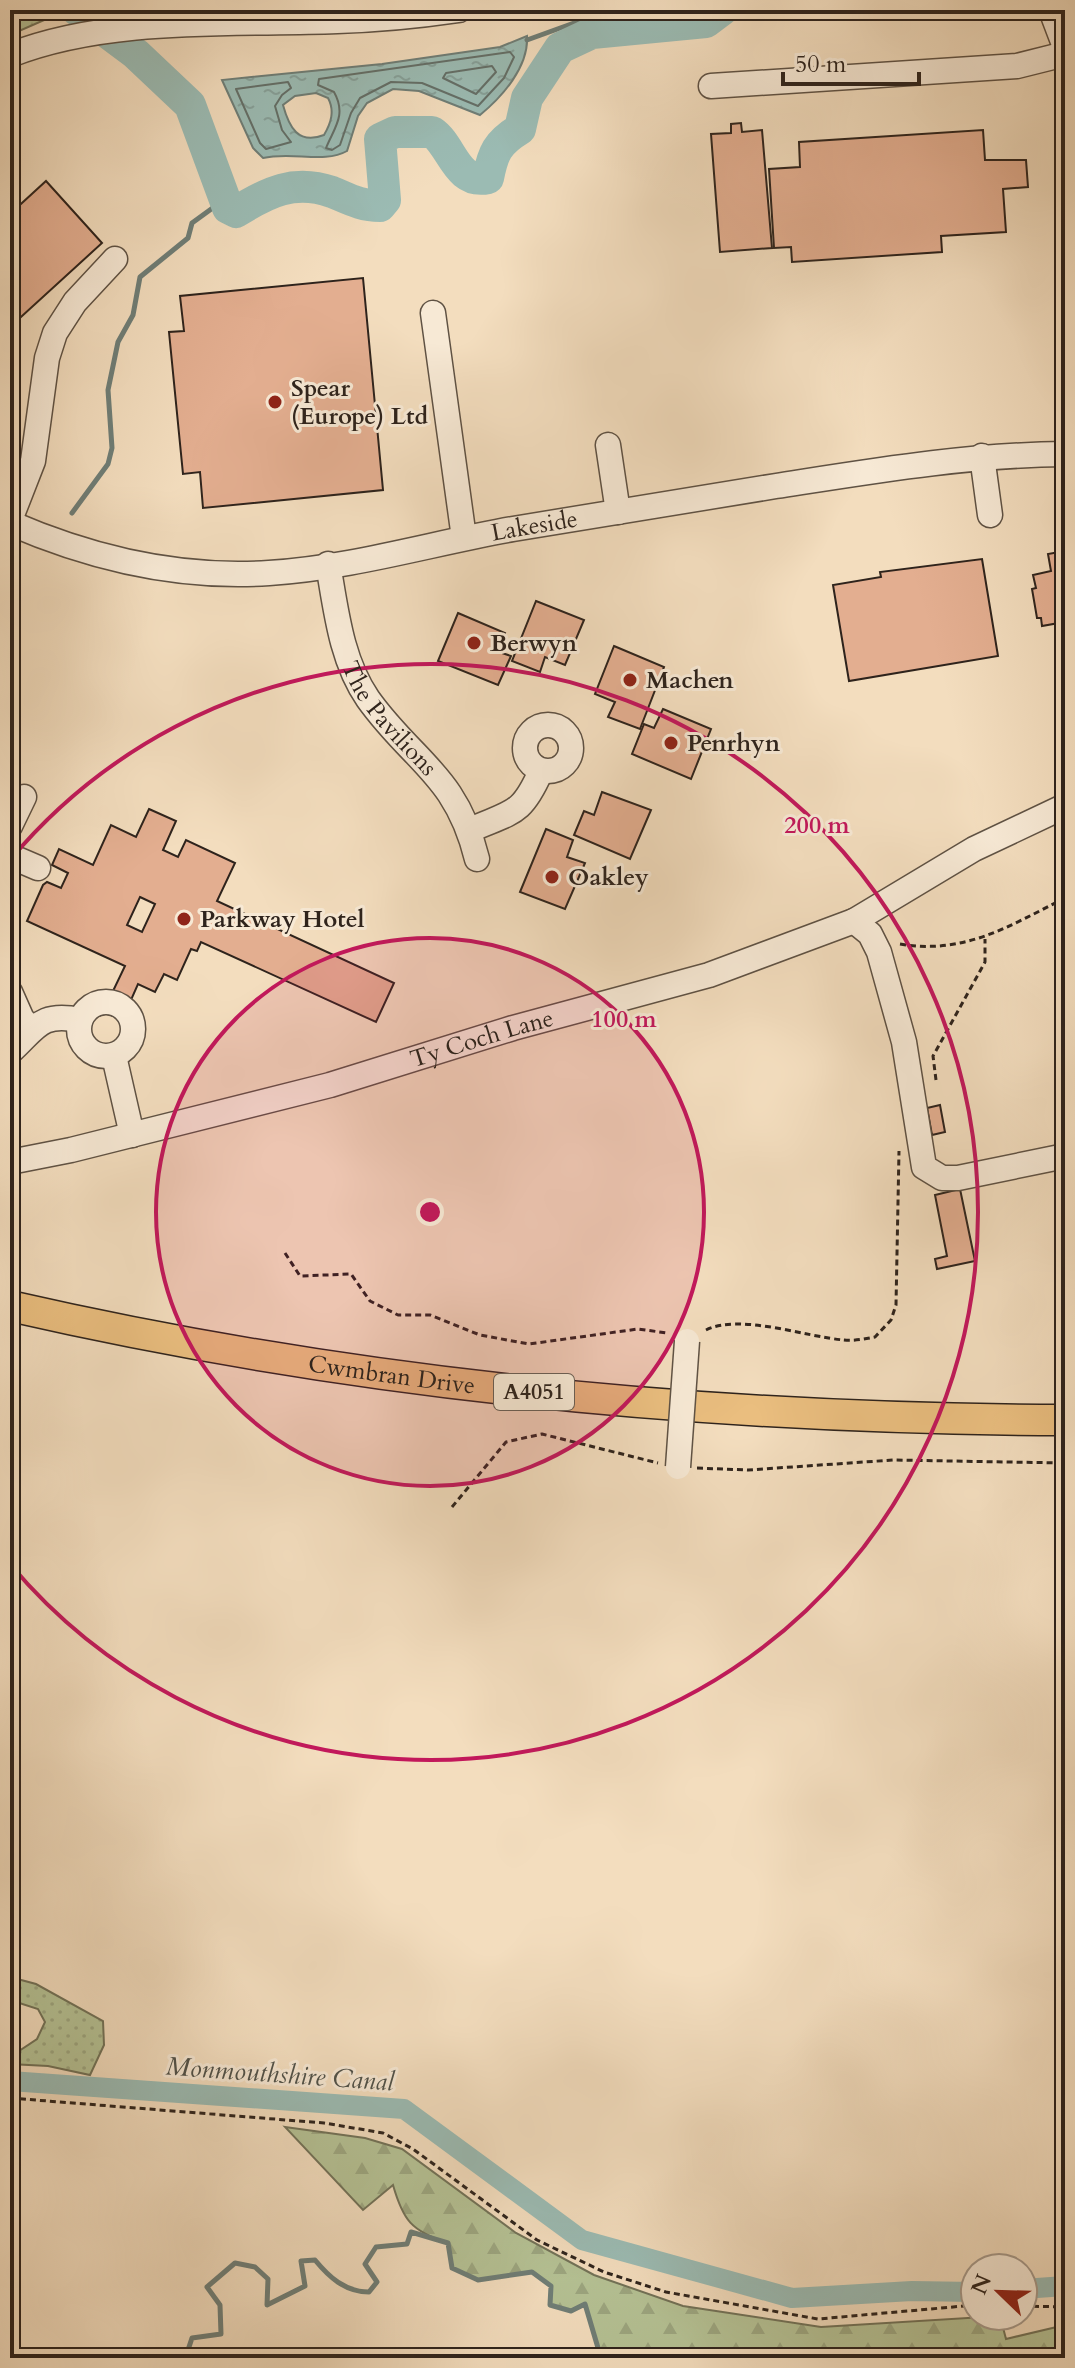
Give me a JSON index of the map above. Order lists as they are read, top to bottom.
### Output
{
  "streets": {
    "main road": ["Cwmbran Drive", "A4051"],
    "street": ["Lakeside", "The Pavilions", "Ty Coch Lane"]
  },
  "crossings": [
    ["Lakeside", "The Pavilions"]
  ],
  "water": ["Monmouthshire Canal"],
  "places": [
    "Spear (Europe) Ltd",
    "Berwyn",
    "Machen",
    "Penrhyn",
    "Oakley",
    "Parkway Hotel"
  ],
  "scale_bar": "50 m",
  "north": "top left",
  "rings": ["200 m", "100 m"]
}
